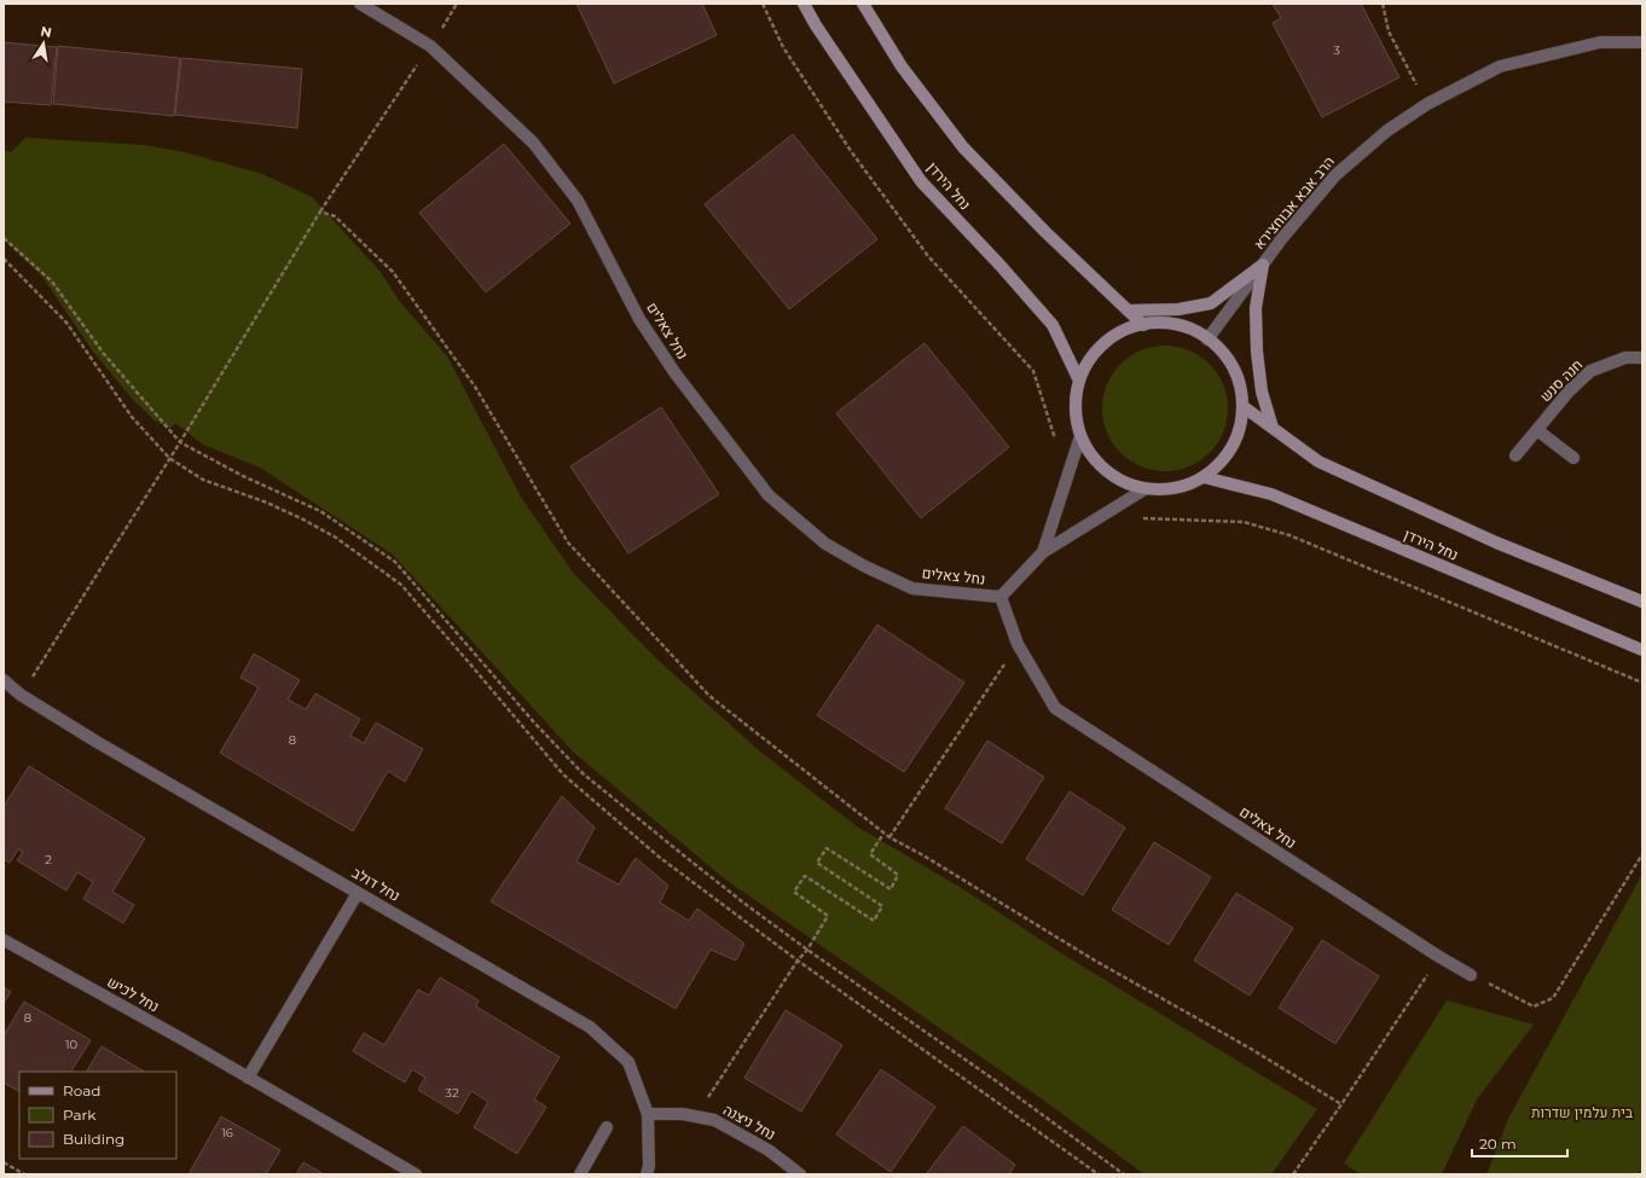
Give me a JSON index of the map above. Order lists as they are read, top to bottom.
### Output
{
  "streets": {
    "main road": ["נחל הירדן"],
    "street": [
      "הרב אבא אבוחצירא",
      "נחל צאלים",
      "חנה סנש",
      "נחל דולב",
      "נחל לכיש",
      "נחל ניצנה"
    ]
  },
  "crossings": [
    ["נחל הירדן", "הרב אבא אבוחצירא"],
    ["נחל הירדן", "נחל צאלים"],
    ["הרב אבא אבוחצירא", "נחל צאלים"],
    ["נחל דולב", "נחל ניצנה"]
  ],
  "parks": ["בית עלמין שדרות"],
  "house_numbers": [
    "3",
    "8",
    "2",
    "8",
    "10",
    "32",
    "16"
  ],
  "legend": ["Road", "Park", "Building"],
  "scale_bar": "20 m",
  "north": "top"
}
